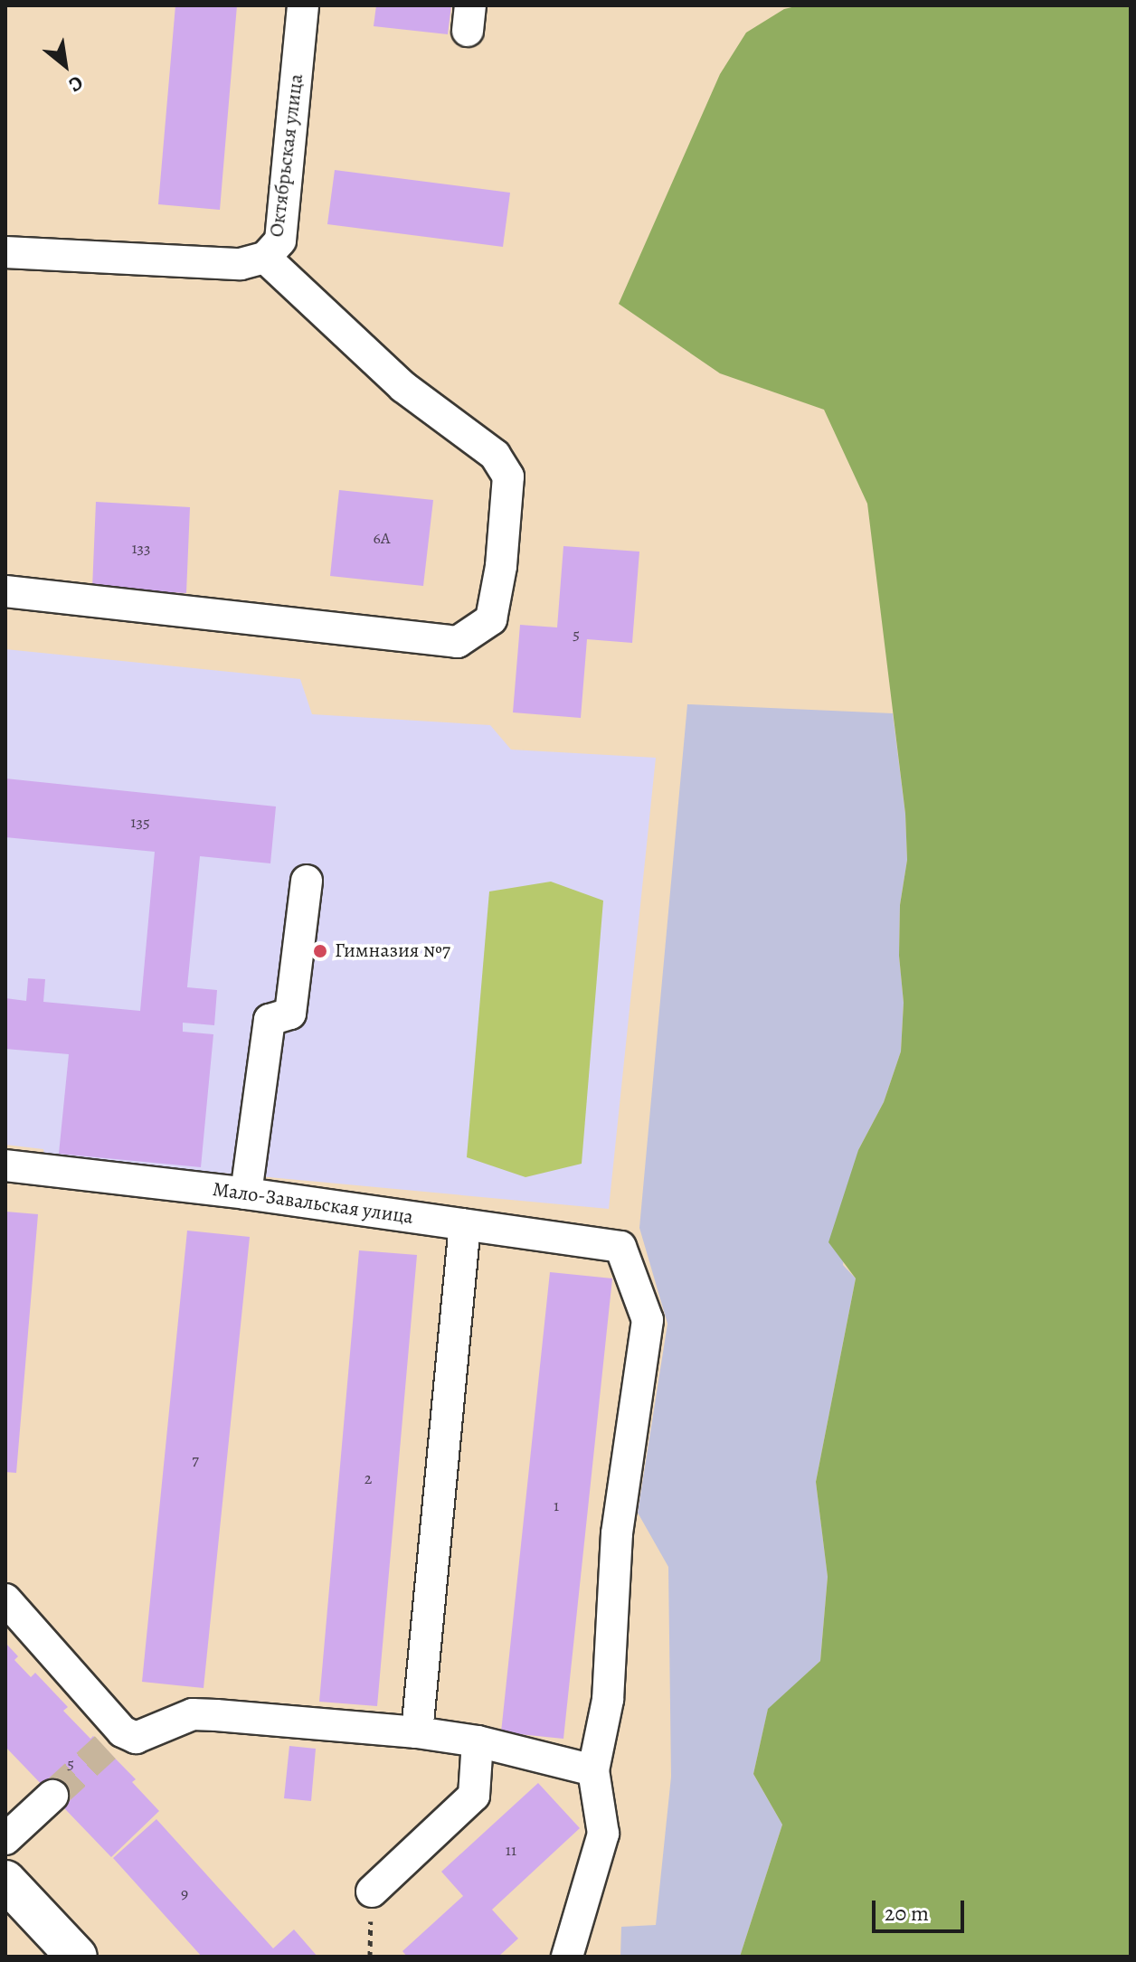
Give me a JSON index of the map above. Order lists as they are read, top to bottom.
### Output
{
  "streets": {
    "street": ["Октябрьская улица", "Мало-Завальская улица"]
  },
  "places": ["Гимназия №7"],
  "house_numbers": [
    "6А",
    "133",
    "5",
    "135",
    "7",
    "2",
    "1",
    "5",
    "11",
    "9"
  ],
  "scale_bar": "20 m",
  "north": "bottom right"
}
